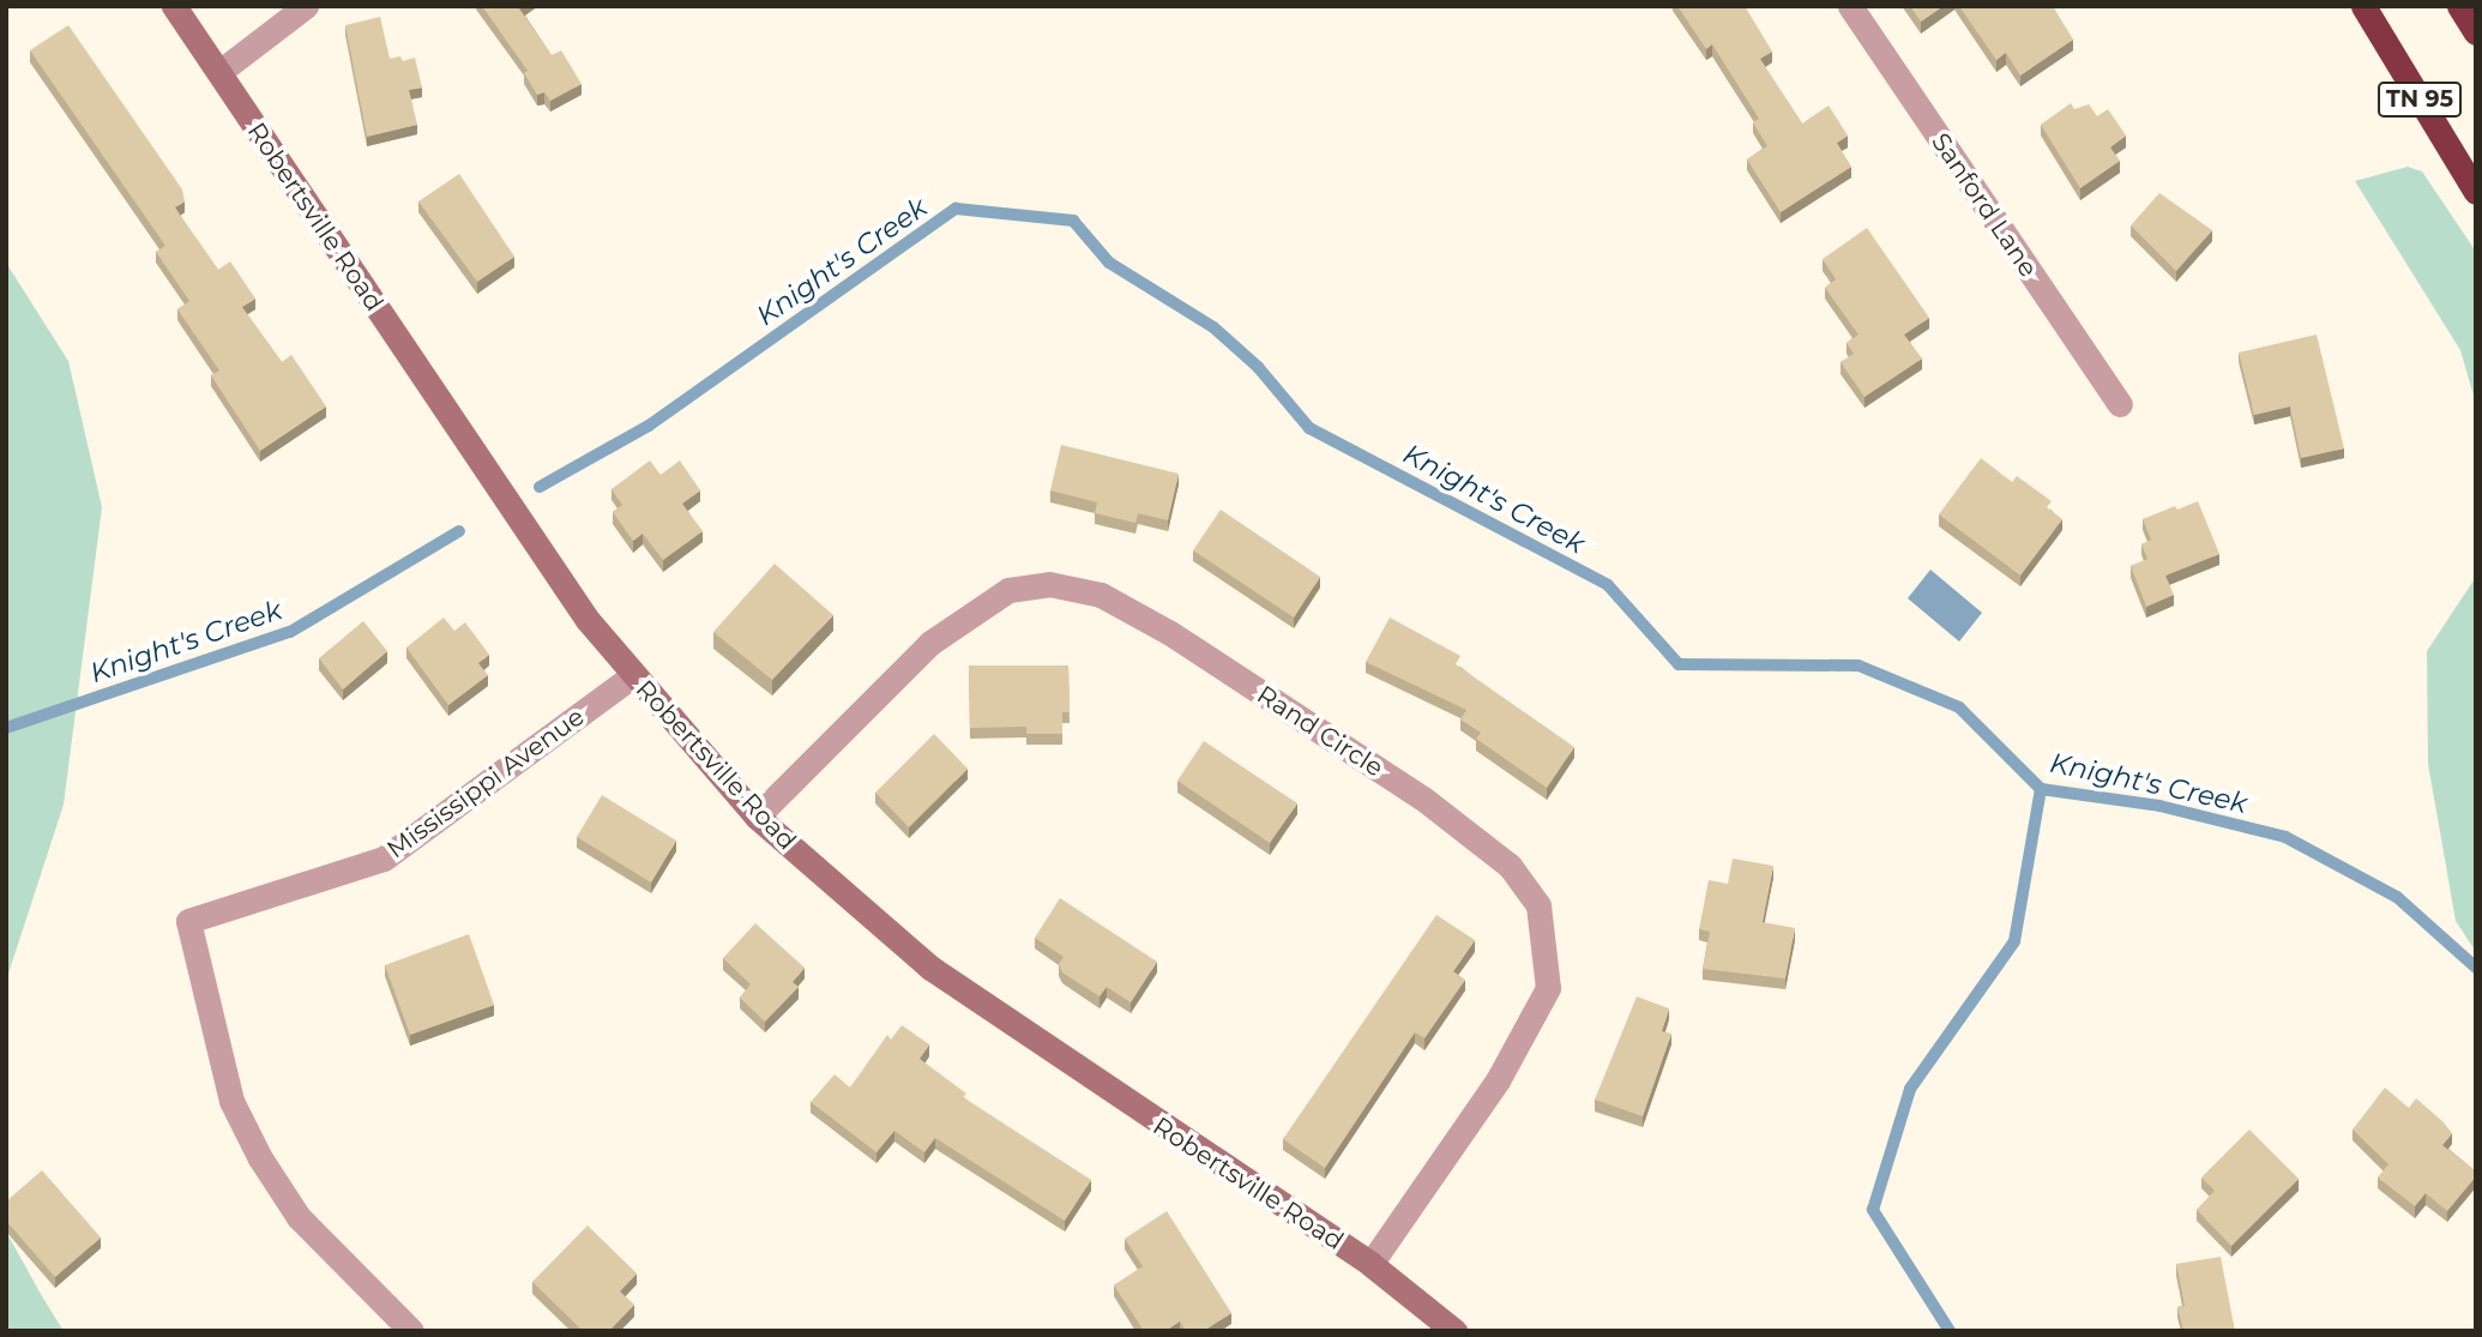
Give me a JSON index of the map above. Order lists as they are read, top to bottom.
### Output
{
  "streets": {
    "highway": ["TN 95"],
    "street": [
      "Sanford Lane",
      "Robertsville Road",
      "Rand Circle",
      "Mississippi Avenue"
    ]
  },
  "crossings": [
    ["Robertsville Road", "Rand Circle"],
    ["Robertsville Road", "Mississippi Avenue"]
  ],
  "water": ["Knight's Creek"]
}
